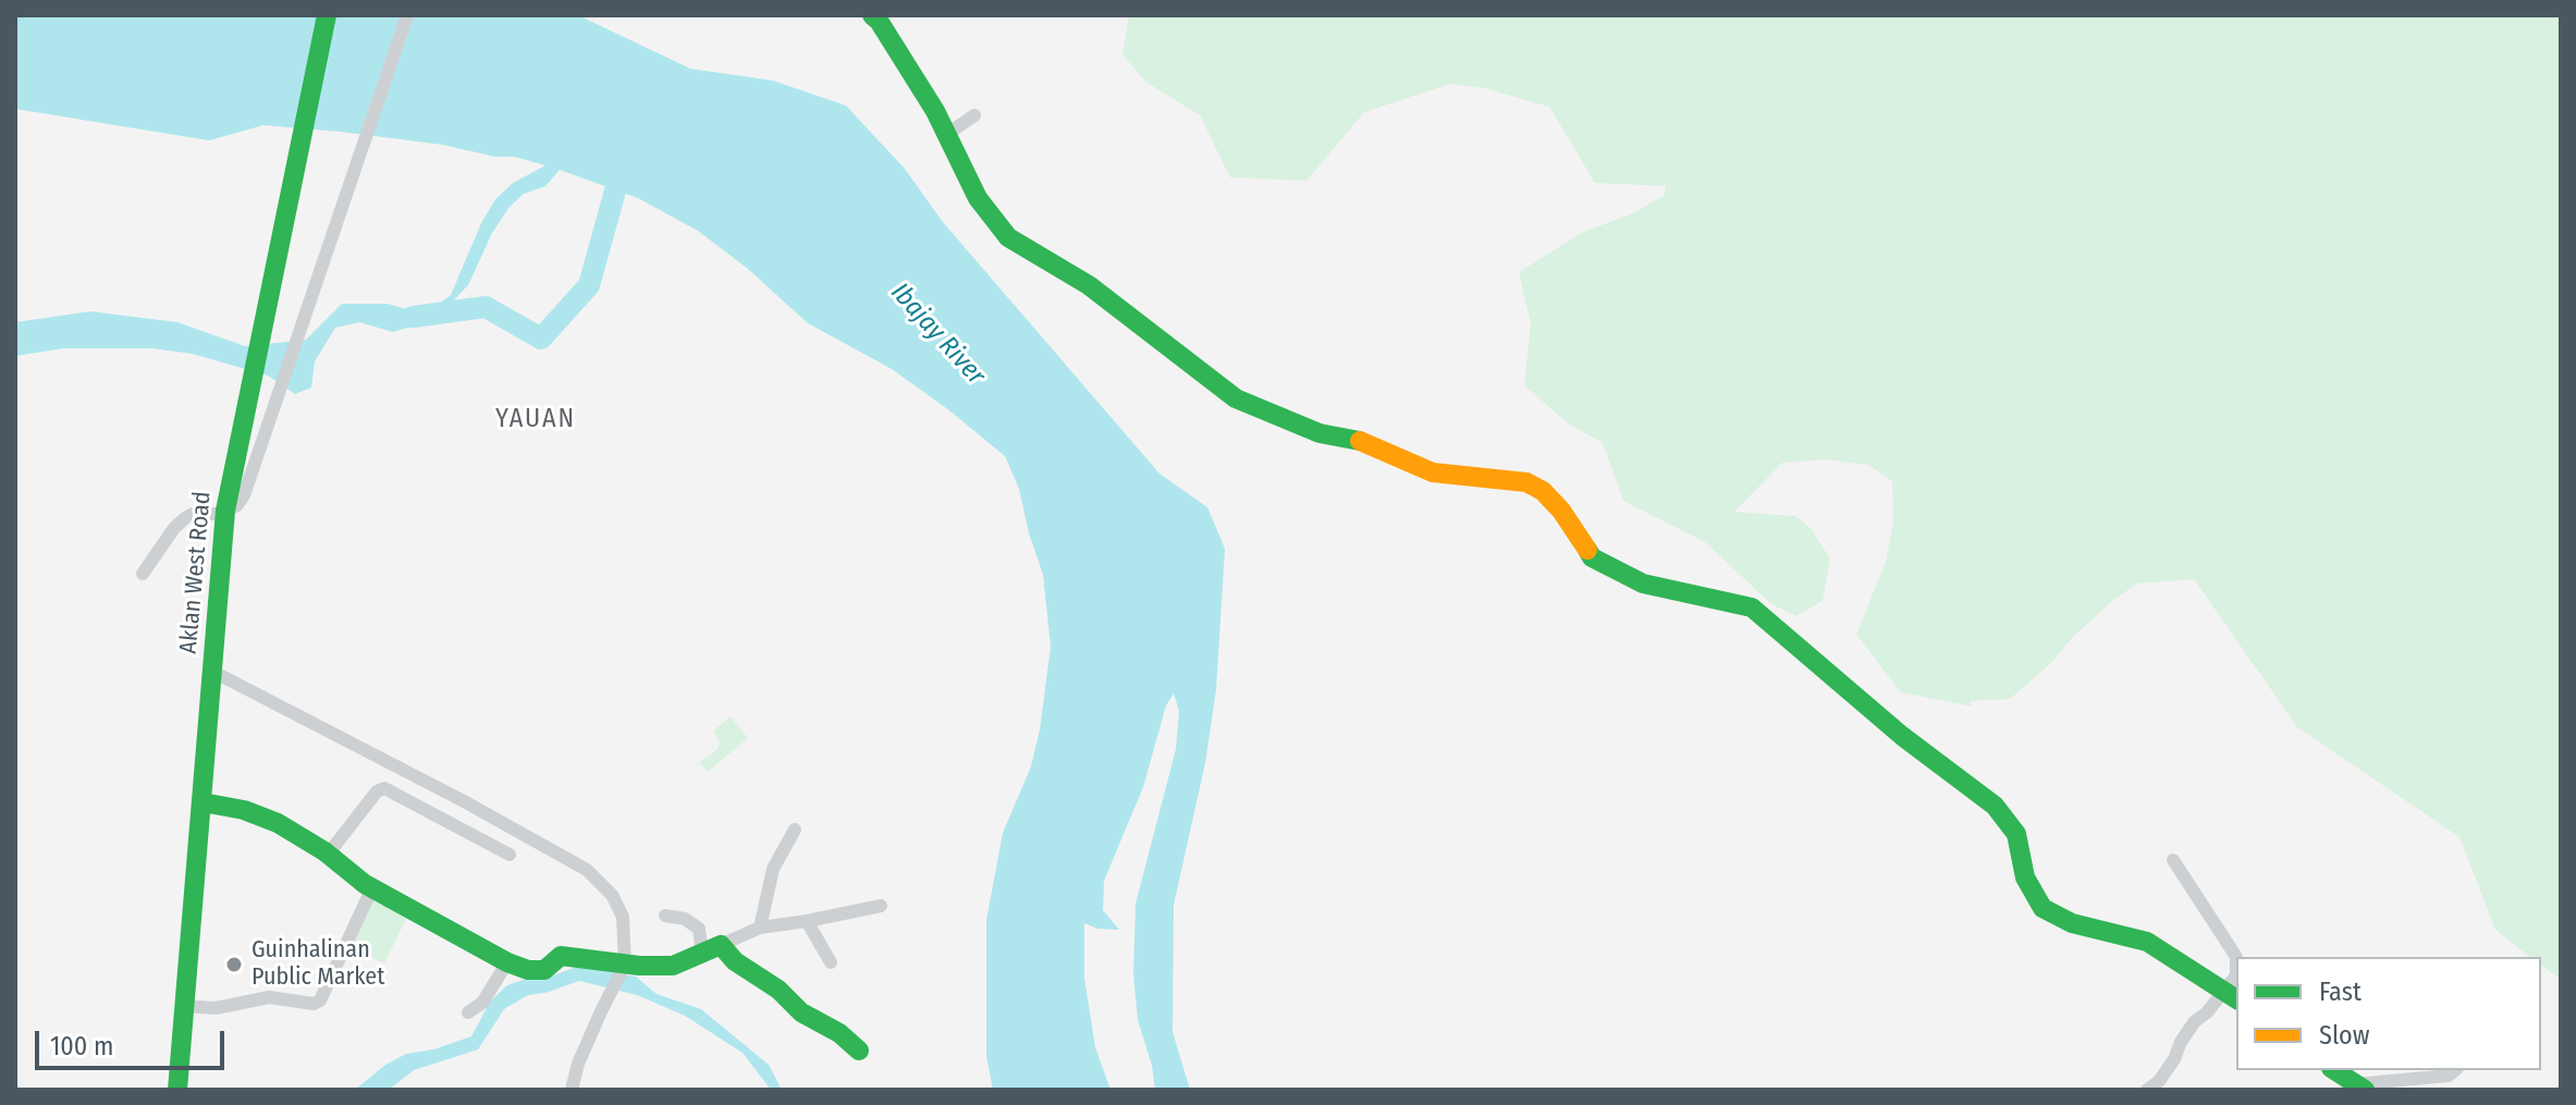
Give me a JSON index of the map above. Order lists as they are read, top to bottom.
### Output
{
  "streets": {
    "street": ["Aklan West Road"]
  },
  "districts": ["YAUAN"],
  "water": ["Ibajay River"],
  "places": ["Guinhalinan Public Market"],
  "legend": ["Fast", "Slow"],
  "scale_bar": "100 m"
}
